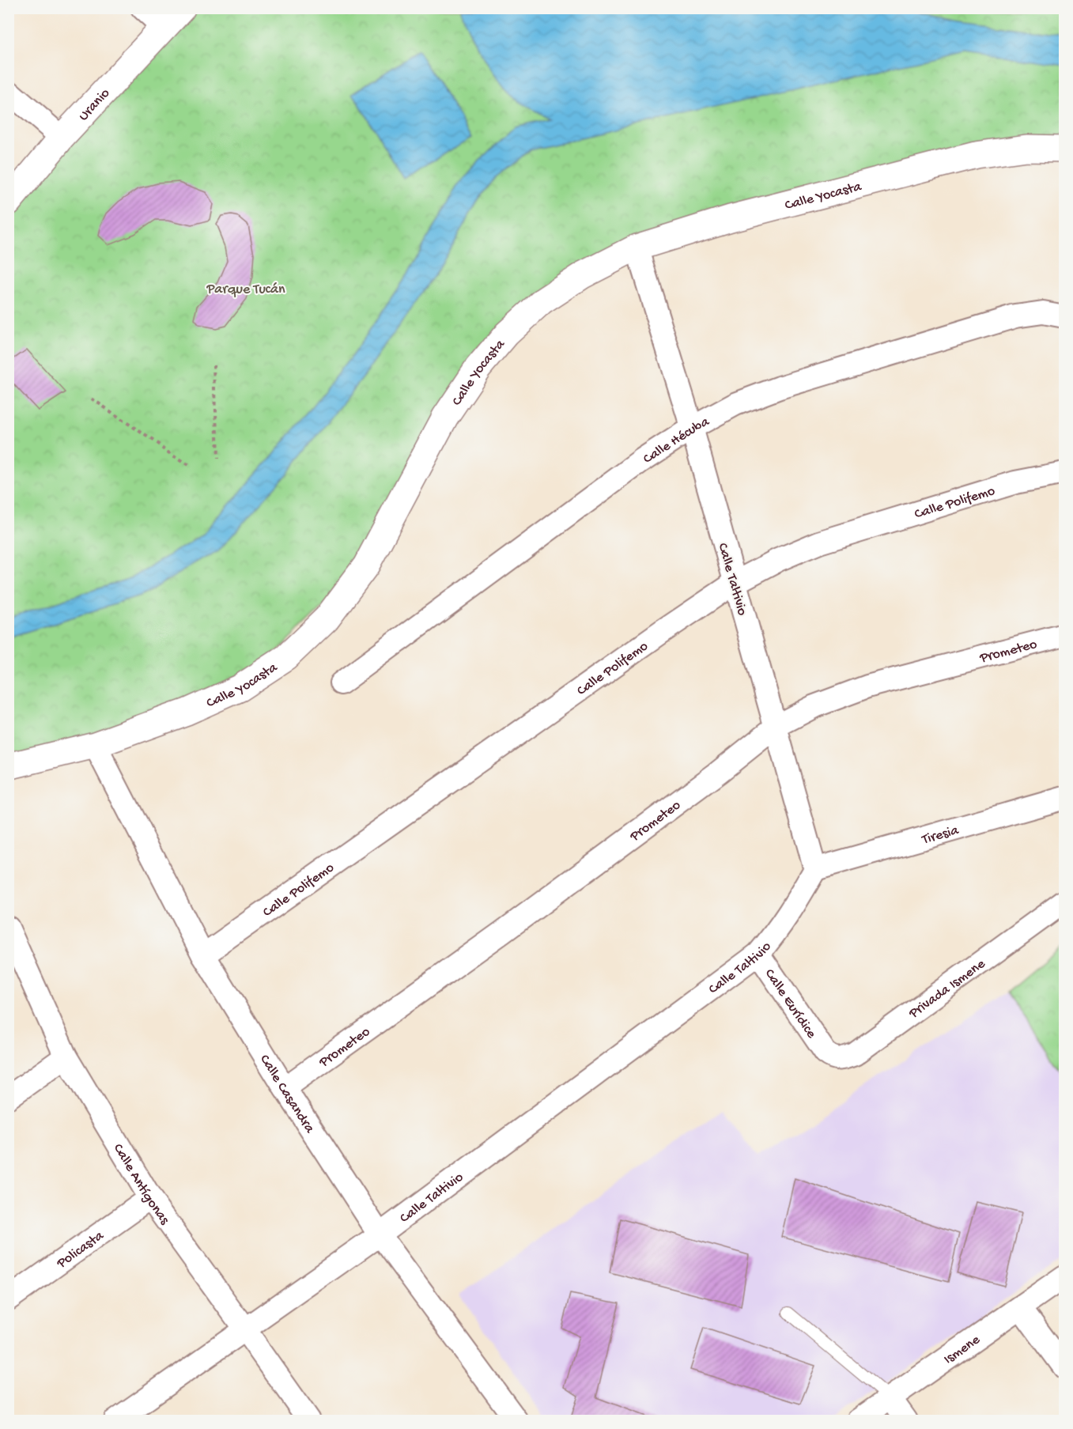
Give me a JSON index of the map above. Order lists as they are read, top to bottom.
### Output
{
  "streets": {
    "street": [
      "Uranio",
      "Calle Yocasta",
      "Calle Hécuba",
      "Calle Polifemo",
      "Calle Taltivio",
      "Prometeo",
      "Tiresia",
      "Privada Ismene",
      "Calle Eurídice",
      "Calle Casandra",
      "Calle Antígonas",
      "Policasta",
      "Ismene"
    ]
  },
  "crossings": [
    ["Calle Yocasta", "Calle Taltivio"],
    ["Calle Yocasta", "Calle Casandra"],
    ["Calle Hécuba", "Calle Taltivio"],
    ["Calle Polifemo", "Calle Taltivio"],
    ["Calle Polifemo", "Calle Casandra"],
    ["Calle Taltivio", "Prometeo"],
    ["Calle Taltivio", "Tiresia"],
    ["Calle Taltivio", "Calle Eurídice"],
    ["Calle Taltivio", "Calle Casandra"],
    ["Calle Taltivio", "Calle Antígonas"],
    ["Prometeo", "Calle Casandra"],
    ["Privada Ismene", "Calle Eurídice"],
    ["Calle Antígonas", "Policasta"]
  ],
  "parks": ["Parque Tucán"]
}
